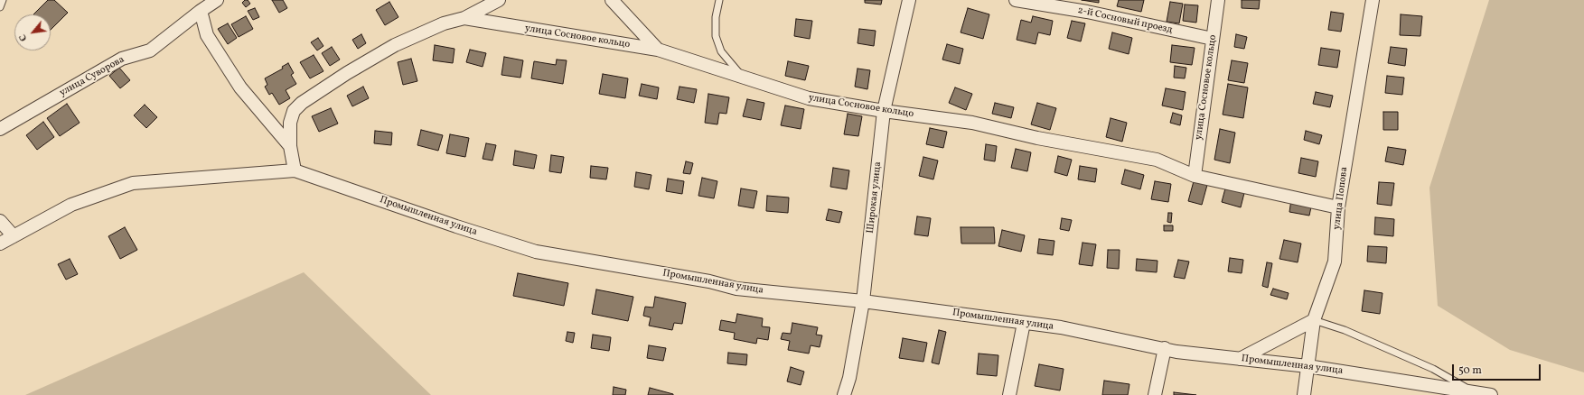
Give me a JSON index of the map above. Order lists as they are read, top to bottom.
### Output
{
  "streets": {
    "street": [
      "2-й Сосновый проезд",
      "улица Сосновое кольцо",
      "улица Суворова",
      "Широкая улица",
      "улица Попова",
      "Промышленная улица"
    ]
  },
  "crossings": [
    ["2-й Сосновый проезд", "улица Сосновое кольцо"],
    ["улица Сосновое кольцо", "Широкая улица"],
    ["улица Сосновое кольцо", "улица Попова"],
    ["улица Сосновое кольцо", "Промышленная улица"],
    ["Широкая улица", "Промышленная улица"],
    ["улица Попова", "Промышленная улица"]
  ],
  "scale_bar": "50 m",
  "north": "bottom left"
}
